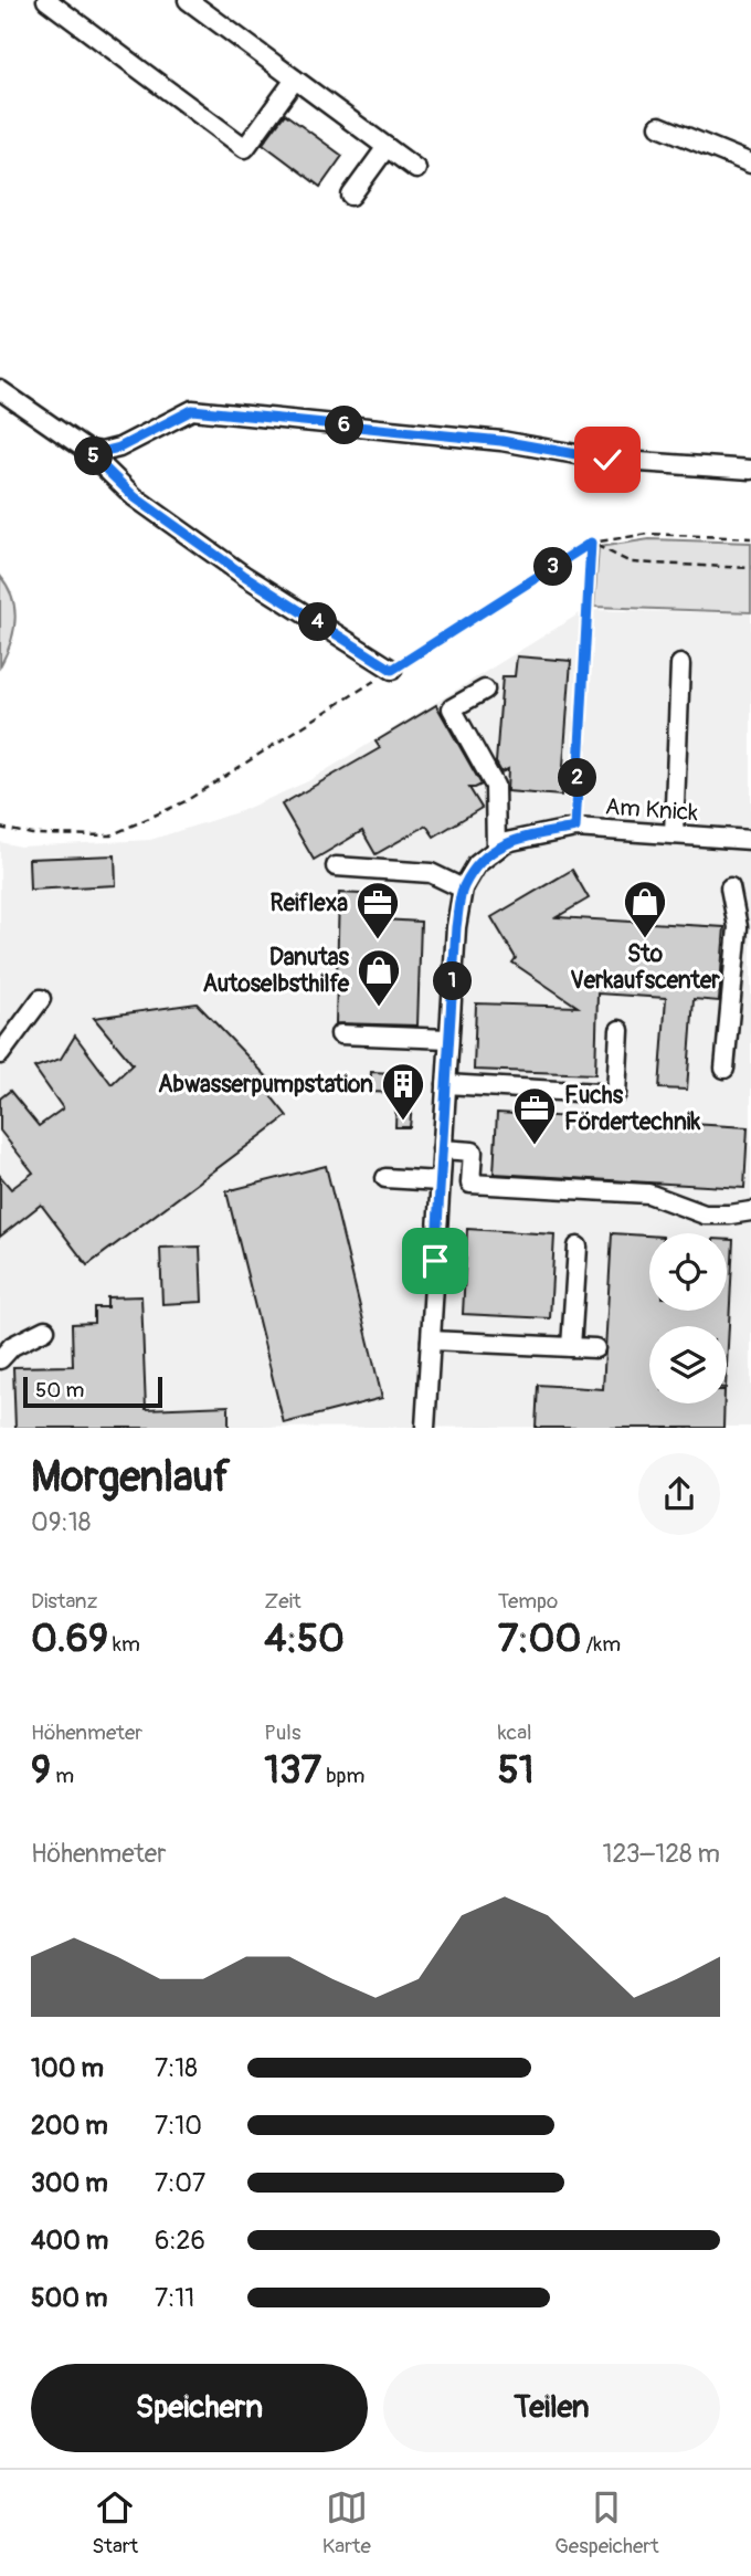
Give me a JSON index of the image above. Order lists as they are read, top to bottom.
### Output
{
  "streets": {
    "street": ["Am Knick"]
  },
  "places": {
    "shop": ["Sto Verkaufscenter", "Danutas Autoselbsthilfe"],
    "office": ["Reiflexa", "Fuchs Fördertechnik"],
    "building": ["Abwasserpumpstation"]
  },
  "scale_bar": "50 m",
  "page": {
    "pins": [
      "6",
      "5",
      "3",
      "4",
      "2",
      "1"
    ],
    "scale": "50 m",
    "heading": ["Morgenlauf", "09:18"],
    "stats": [
      ["Distanz", "0.69 km"],
      ["Zeit", "4:50"],
      ["Tempo", "7:00 /km"],
      ["Höhenmeter", "9 m"],
      ["Puls", "137 bpm"],
      ["kcal", "51"]
    ],
    "chart": ["Höhenmeter", "123–128 m"],
    "list": [
      {
        "name": "100 m",
        "note": "7:18"
      },
      {
        "name": "200 m",
        "note": "7:10"
      },
      {
        "name": "300 m",
        "note": "7:07"
      },
      {
        "name": "400 m",
        "note": "6:26"
      },
      {
        "name": "500 m",
        "note": "7:11"
      }
    ],
    "buttons": ["Speichern", "Teilen"],
    "tabs": ["Start", "Karte", "Gespeichert"]
  }
}
